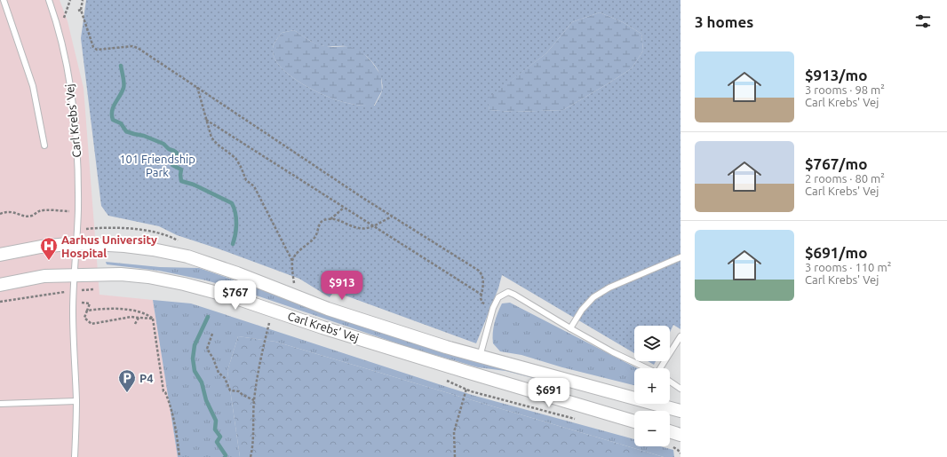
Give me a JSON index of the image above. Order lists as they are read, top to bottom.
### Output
{
  "streets": {
    "street": ["Carl Krebs' Vej"]
  },
  "parks": ["101 Friendship Park"],
  "places": {
    "hospital": ["Aarhus University Hospital"],
    "parking": ["P4"]
  },
  "page": {
    "heading": "3 homes",
    "list": [
      {
        "name": "$913/mo",
        "note": "3 rooms · 98 m² · Carl Krebs' Vej"
      },
      {
        "name": "$767/mo",
        "note": "2 rooms · 80 m² · Carl Krebs' Vej"
      },
      {
        "name": "$691/mo",
        "note": "3 rooms · 110 m² · Carl Krebs' Vej"
      }
    ],
    "price": ["$913", "$767", "$691"],
    "map_buttons": ["+", "−"]
  }
}
